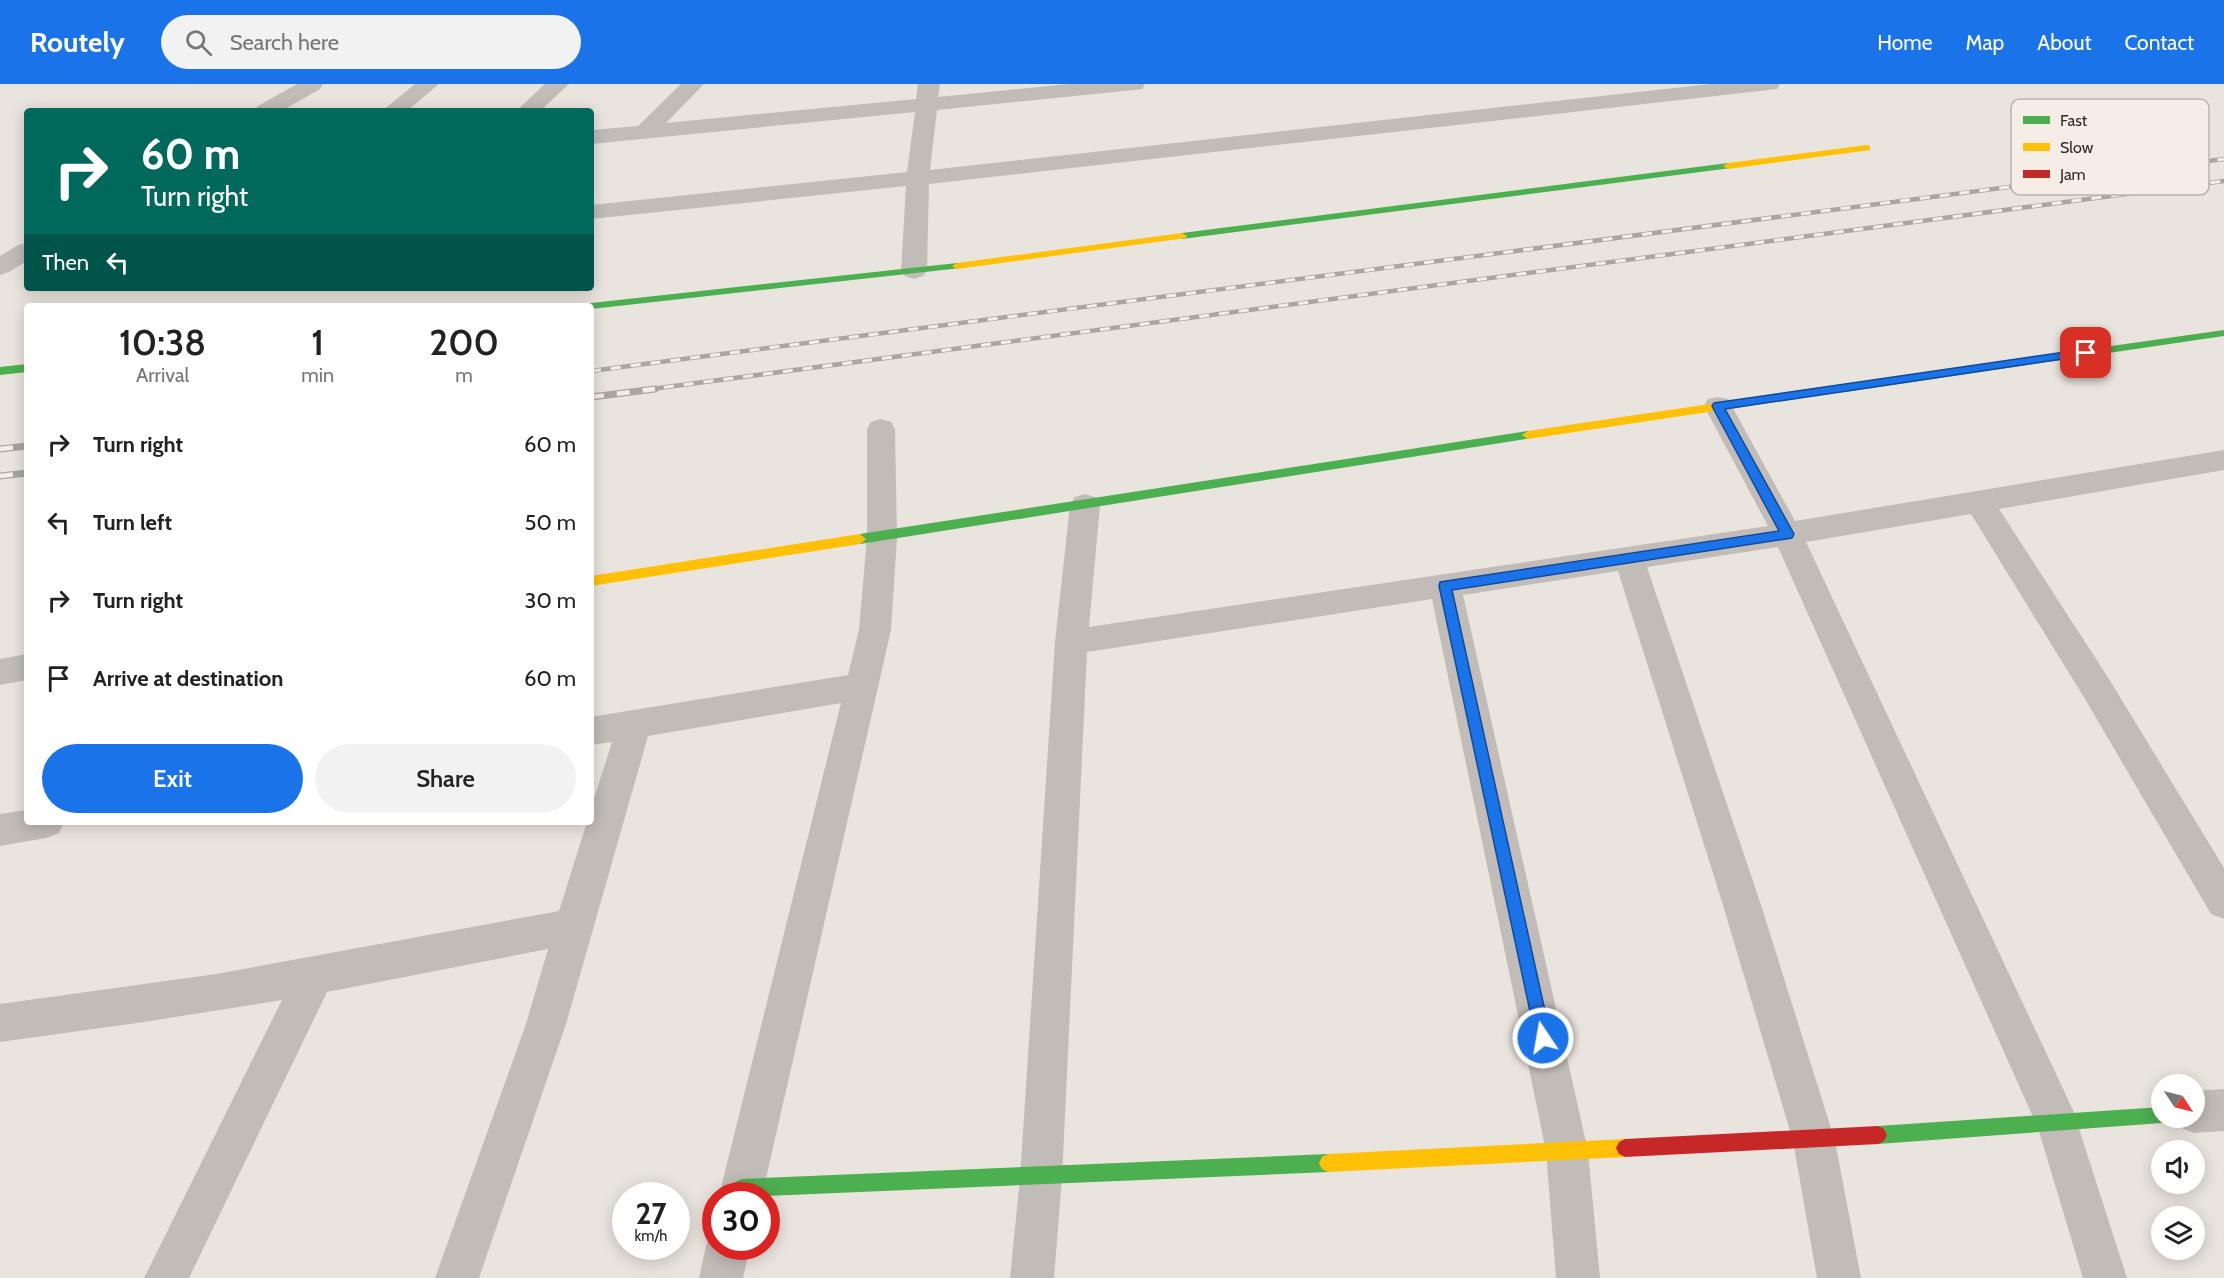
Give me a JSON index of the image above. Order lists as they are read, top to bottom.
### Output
{
  "legend": ["Fast", "Slow", "Jam"],
  "north": "bottom right",
  "page": {
    "header": "Routely",
    "search": "Search here",
    "nav": [
      "Home",
      "Map",
      "About",
      "Contact"
    ],
    "turn": ["60 m", "Turn right"],
    "then": "Then",
    "eta": [
      "10:38",
      "Arrival",
      "1",
      "min",
      "200",
      "m"
    ],
    "list": [
      {
        "name": "Turn right",
        "value": "60 m"
      },
      {
        "name": "Turn left",
        "value": "50 m"
      },
      {
        "name": "Turn right",
        "value": "30 m"
      },
      {
        "name": "Arrive at destination",
        "value": "60 m"
      }
    ],
    "buttons": ["Exit", "Share"],
    "speed": "27 km/h",
    "limit": "30"
  }
}
